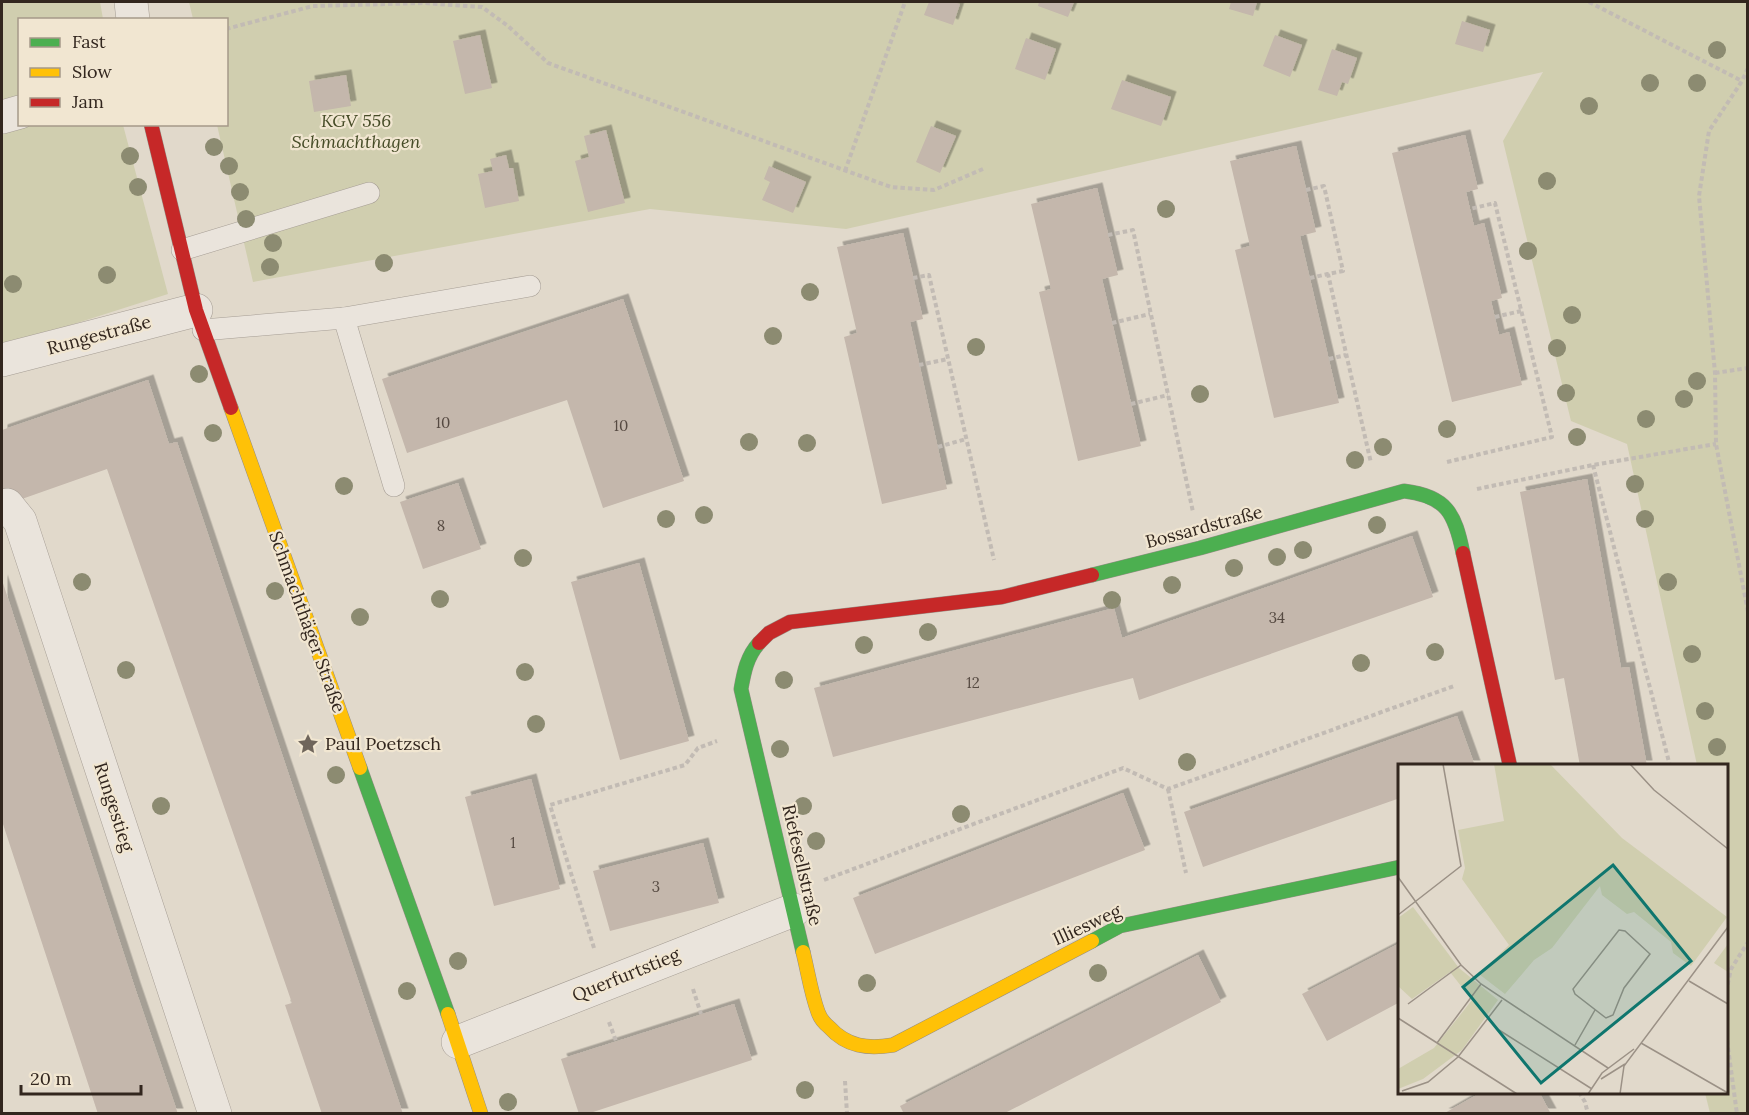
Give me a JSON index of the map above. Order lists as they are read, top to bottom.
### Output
{
  "streets": {
    "street": [
      "Rungestraße",
      "Bossardstraße",
      "Schmachthäger Straße",
      "Rungestieg",
      "Riefesellstraße",
      "Illiesweg",
      "Querfurtstieg"
    ]
  },
  "crossings": [
    ["Rungestraße", "Schmachthäger Straße"],
    ["Bossardstraße", "Riefesellstraße"],
    ["Schmachthäger Straße", "Querfurtstieg"],
    ["Riefesellstraße", "Illiesweg"],
    ["Riefesellstraße", "Querfurtstieg"]
  ],
  "parks": ["KGV 556 Schmachthagen"],
  "places": {
    "place": ["Paul Poetzsch"]
  },
  "house_numbers": [
    "10",
    "10",
    "8",
    "34",
    "12",
    "1",
    "3"
  ],
  "legend": ["Fast", "Slow", "Jam"],
  "scale_bar": "20 m"
}
